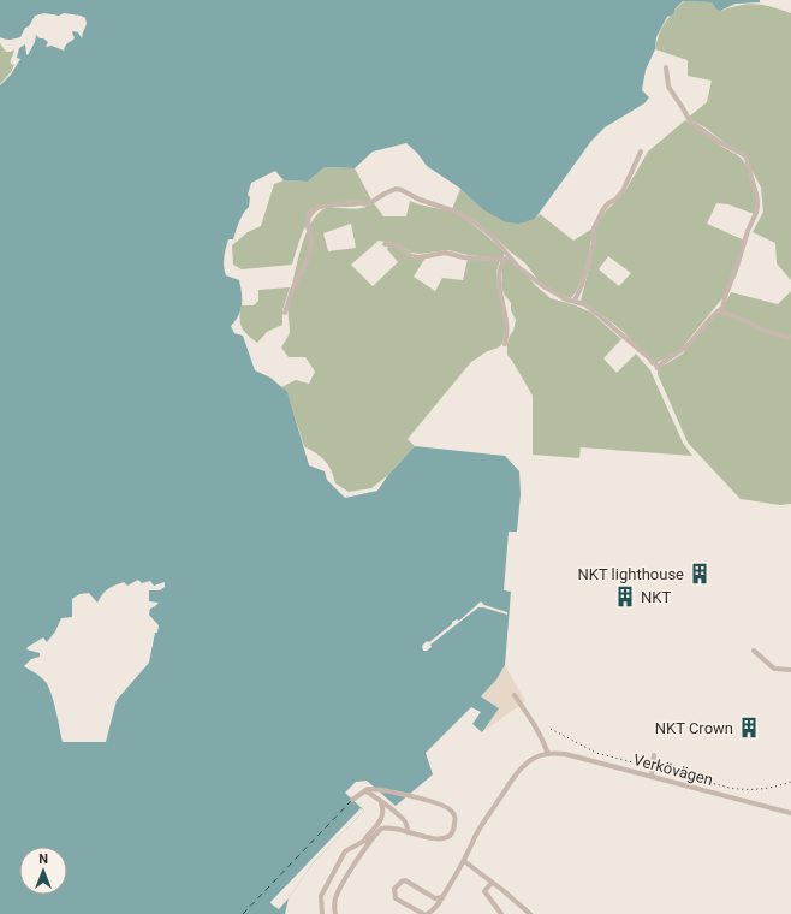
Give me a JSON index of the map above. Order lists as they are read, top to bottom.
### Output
{
  "streets": {
    "street": ["Verkövägen"]
  },
  "places": {
    "building": ["NKT lighthouse", "NKT", "NKT Crown"]
  },
  "north": "top"
}
